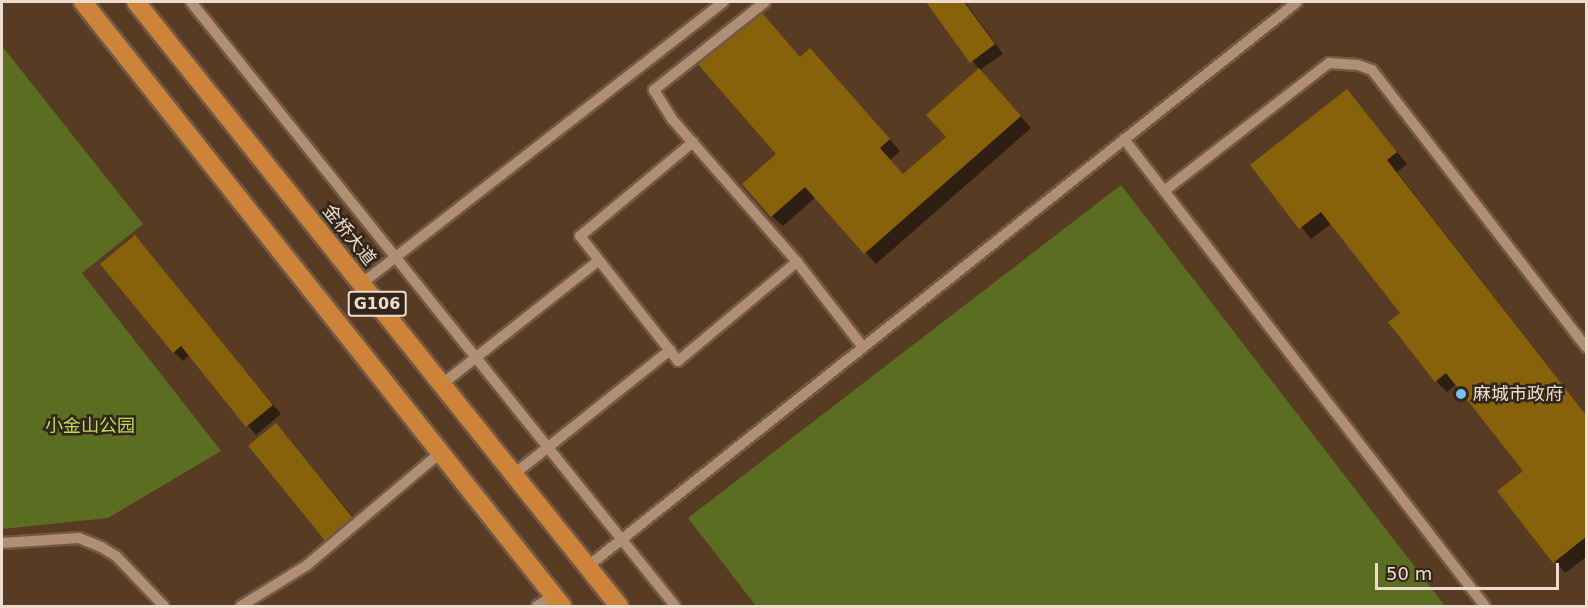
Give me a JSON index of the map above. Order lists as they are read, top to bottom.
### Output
{
  "streets": {
    "highway": ["金桥大道", "G106"]
  },
  "parks": ["小金山公园"],
  "places": ["麻城市政府"],
  "scale_bar": "50 m"
}
